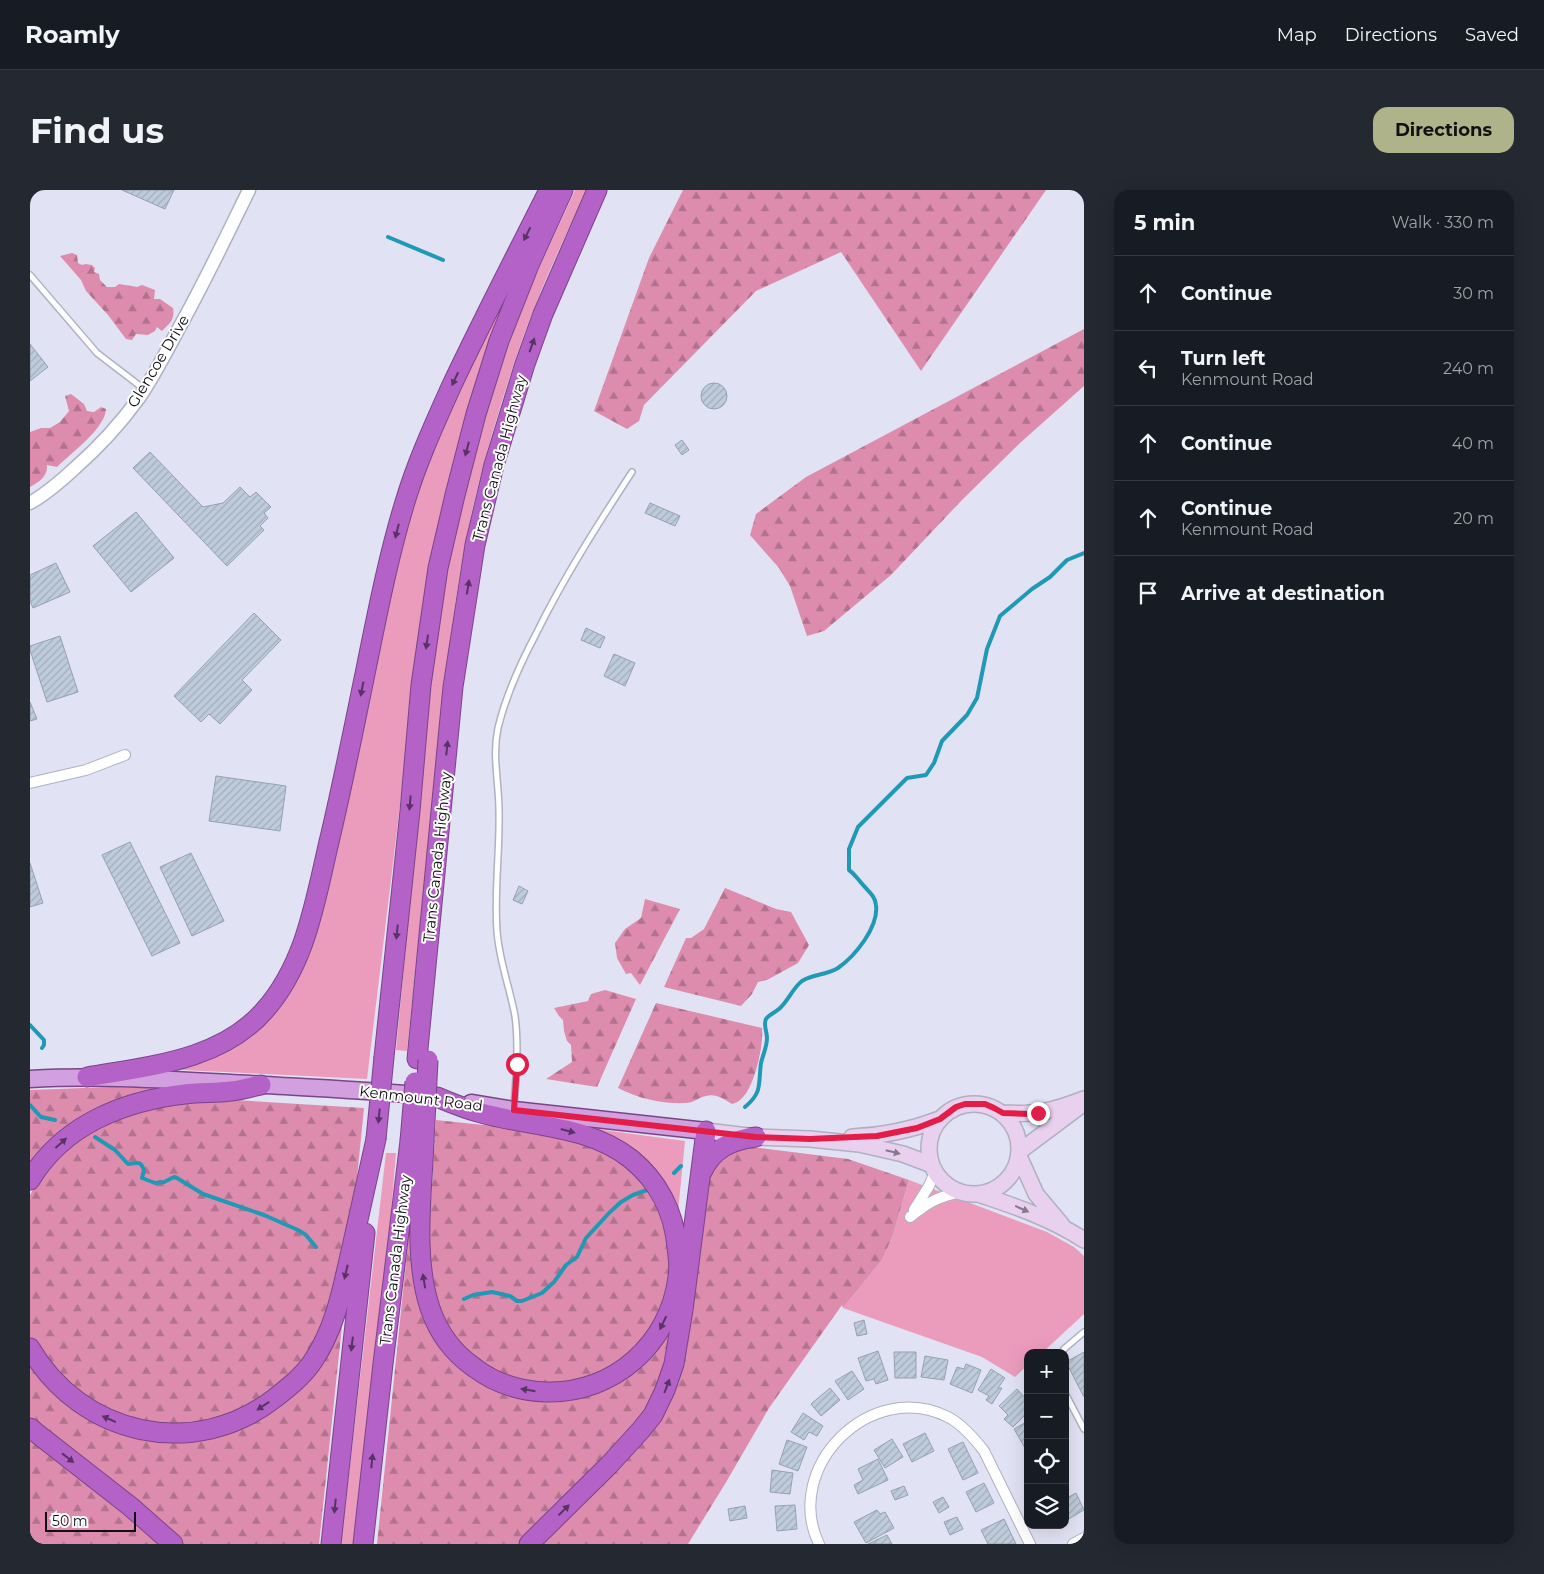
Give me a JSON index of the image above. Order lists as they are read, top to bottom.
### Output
{
  "streets": {
    "highway": ["Trans Canada Highway"],
    "main road": ["Kenmount Road"],
    "street": ["Glencoe Drive"]
  },
  "scale_bar": "50 m",
  "page": {
    "header": "Roamly",
    "nav": ["Map", "Directions", "Saved"],
    "buttons": "Directions",
    "title": "Find us",
    "heading": ["5 min", "Walk · 330 m"],
    "list": [
      ["Continue", "30 m"],
      ["Turn left", "Kenmount Road", "240 m"],
      ["Continue", "40 m"],
      ["Continue", "Kenmount Road", "20 m"],
      "Arrive at destination"
    ],
    "map_buttons": ["+", "−"],
    "scale": "50 m"
  }
}
